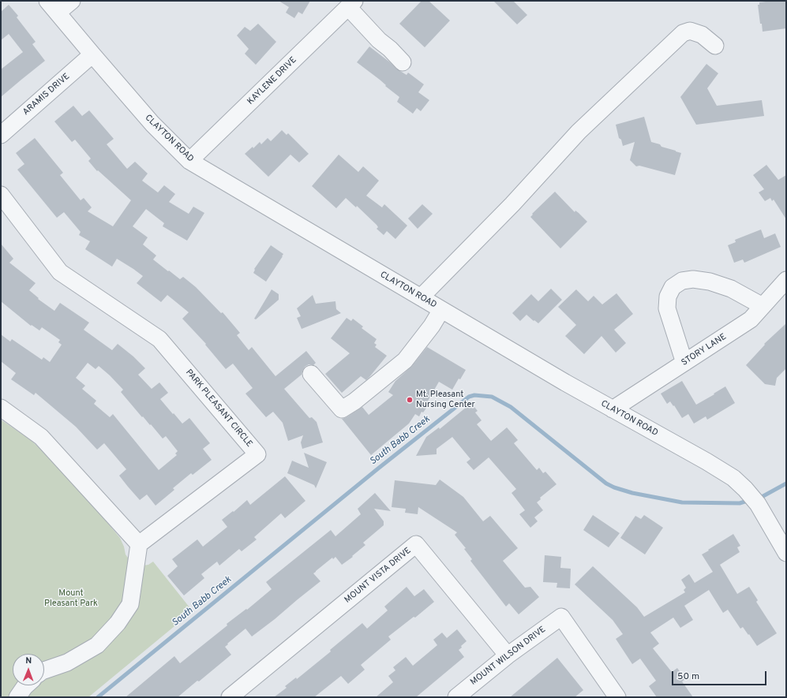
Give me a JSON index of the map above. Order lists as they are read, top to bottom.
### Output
{
  "streets": {
    "street": [
      "KAYLENE DRIVE",
      "ARAMIS DRIVE",
      "CLAYTON ROAD",
      "STORY LANE",
      "PARK PLEASANT CIRCLE",
      "MOUNT VISTA DRIVE",
      "MOUNT WILSON DRIVE"
    ]
  },
  "crossings": [
    ["KAYLENE DRIVE", "CLAYTON ROAD"],
    ["ARAMIS DRIVE", "CLAYTON ROAD"],
    ["CLAYTON ROAD", "STORY LANE"],
    ["MOUNT VISTA DRIVE", "MOUNT WILSON DRIVE"]
  ],
  "water": ["South Babb Creek"],
  "parks": ["Mount Pleasant Park"],
  "places": ["Mt. Pleasant Nursing Center"],
  "scale_bar": "50 m",
  "north": "top"
}
